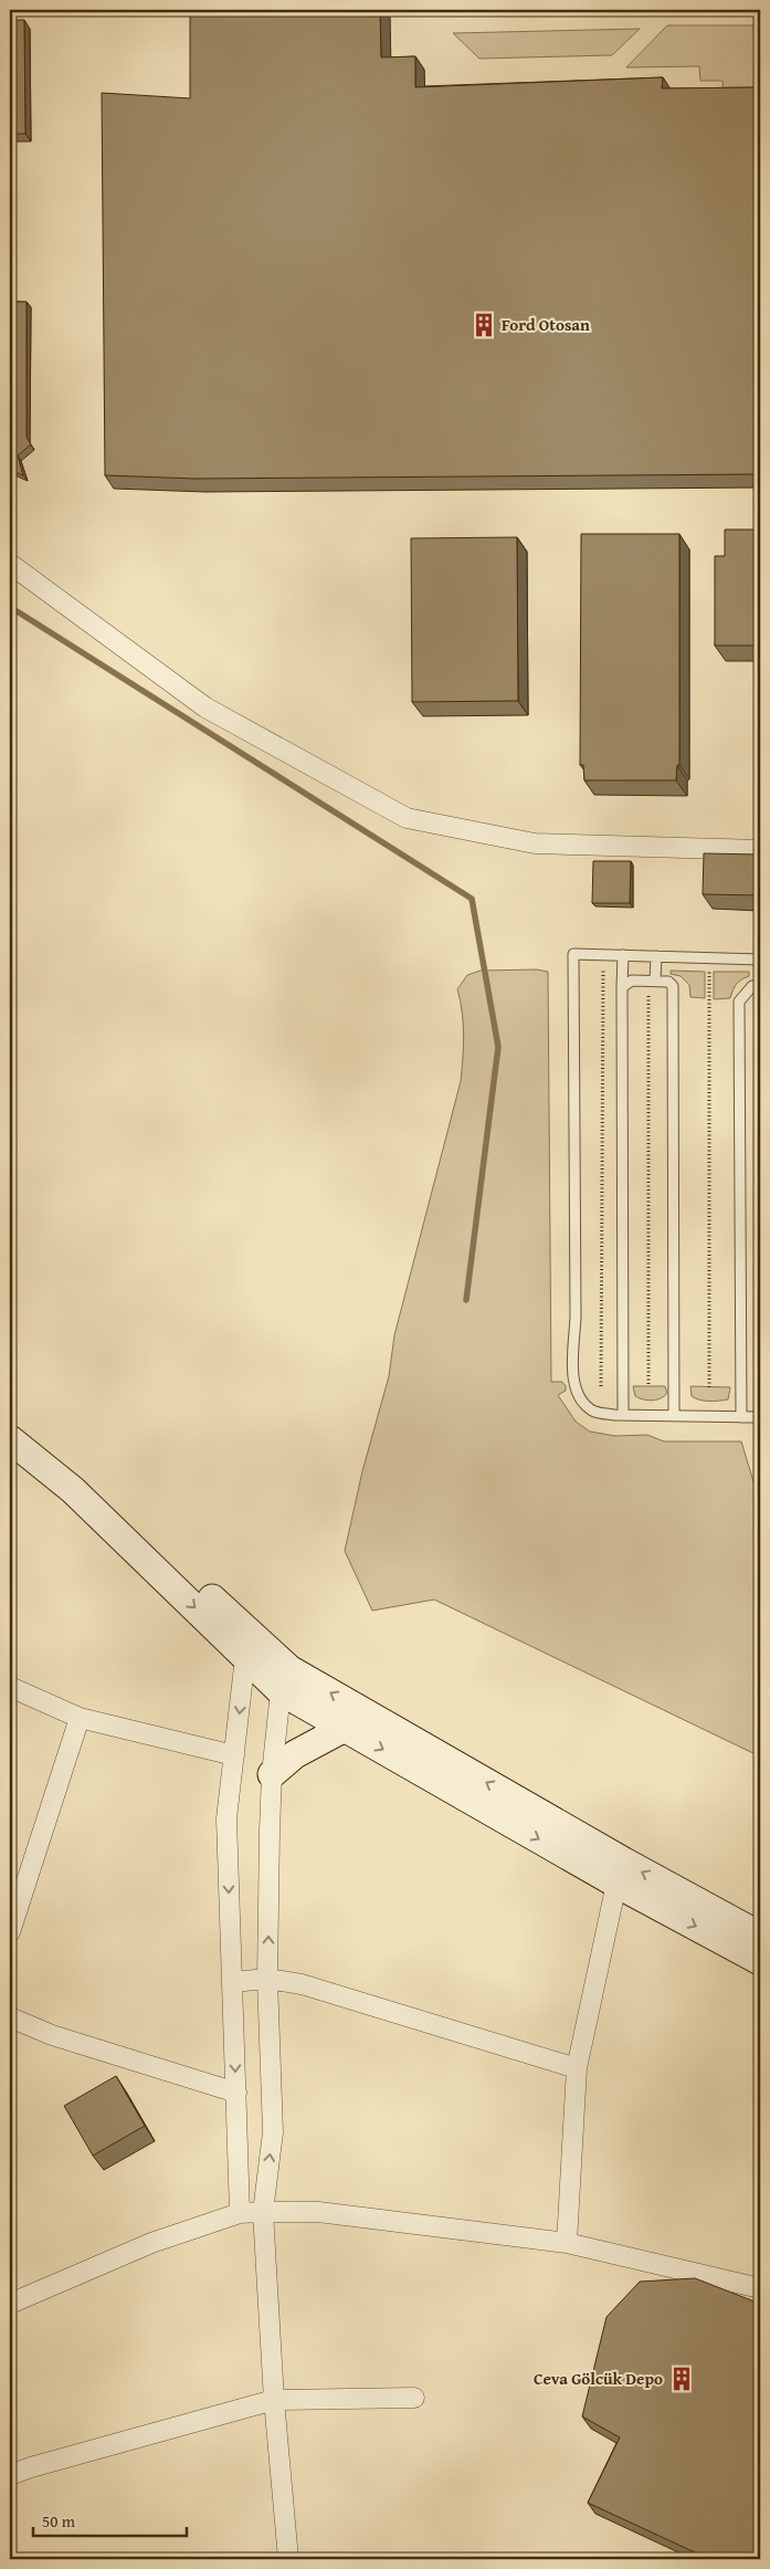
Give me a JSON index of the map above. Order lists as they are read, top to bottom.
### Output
{
  "places": {
    "building": ["Ford Otosan", "Ceva Gölcük Depo"]
  },
  "scale_bar": "50 m"
}
